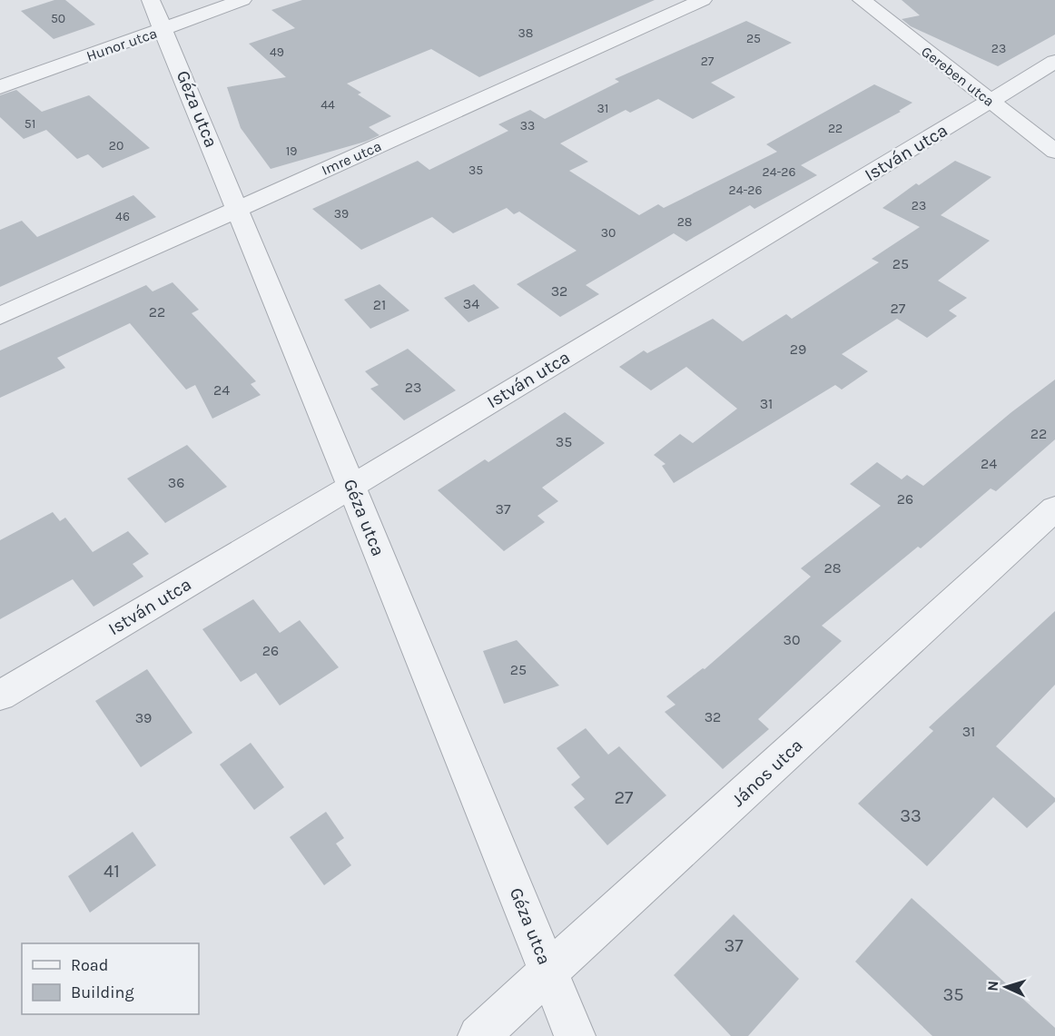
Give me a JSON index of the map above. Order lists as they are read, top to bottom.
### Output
{
  "streets": {
    "street": [
      "Hunor utca",
      "Gereben utca",
      "Géza utca",
      "István utca",
      "Imre utca",
      "János utca"
    ]
  },
  "crossings": [
    ["Hunor utca", "Géza utca"],
    ["Gereben utca", "István utca"],
    ["Géza utca", "István utca"],
    ["Géza utca", "Imre utca"],
    ["Géza utca", "János utca"]
  ],
  "house_numbers": [
    "50",
    "38",
    "25",
    "23",
    "49",
    "27",
    "44",
    "31",
    "51",
    "33",
    "22",
    "20",
    "19",
    "35",
    "24-26",
    "24-26",
    "23",
    "39",
    "46",
    "28",
    "30",
    "25",
    "32",
    "34",
    "21",
    "27",
    "22",
    "29",
    "23",
    "24",
    "31",
    "22",
    "35",
    "24",
    "36",
    "26",
    "37",
    "28",
    "30",
    "26",
    "25",
    "32",
    "39",
    "31",
    "27",
    "33",
    "41",
    "37",
    "35"
  ],
  "legend": ["Road", "Building"],
  "north": "left"
}
